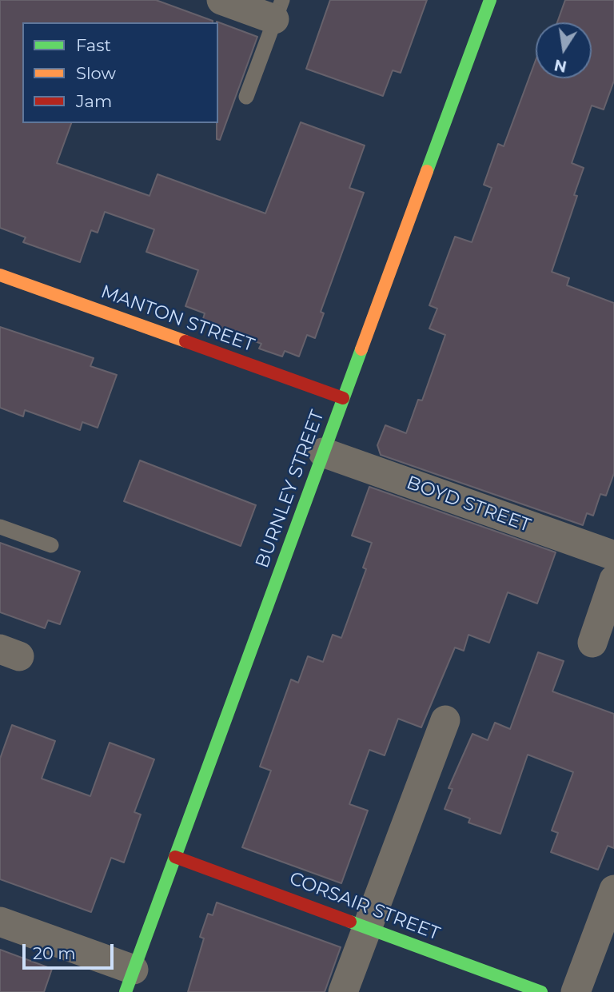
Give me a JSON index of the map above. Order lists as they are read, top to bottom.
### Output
{
  "streets": {
    "main road": ["MANTON STREET", "BURNLEY STREET", "CORSAIR STREET"],
    "street": ["BOYD STREET"]
  },
  "crossings": [
    ["MANTON STREET", "BURNLEY STREET"],
    ["BURNLEY STREET", "BOYD STREET"],
    ["BURNLEY STREET", "CORSAIR STREET"]
  ],
  "legend": ["Fast", "Slow", "Jam"],
  "scale_bar": "20 m",
  "north": "bottom"
}
